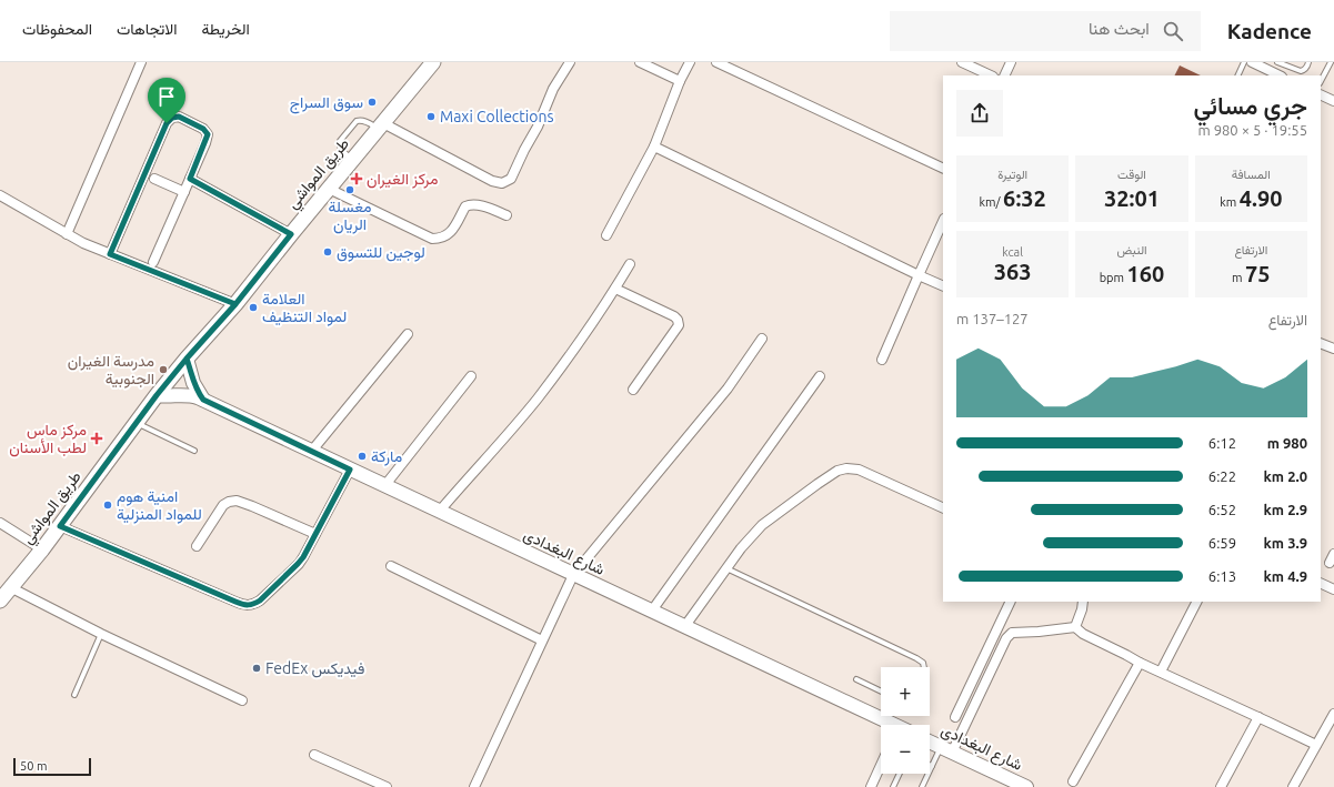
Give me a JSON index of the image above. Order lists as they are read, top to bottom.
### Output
{
  "streets": {
    "main road": ["طريق المواشي"],
    "street": ["شارع البغدادى"]
  },
  "crossings": [
    ["طريق المواشي", "شارع البغدادى"]
  ],
  "places": {
    "other": [
      "سوق السراج",
      "Maxi Collections",
      "مغسلة الريان",
      "لوجين للتسوق",
      "العلامة لمواد التنظيف",
      "مدرسة الغيران الجنوبية",
      "ماركة",
      "امنية هوم للمواد المنزلية",
      "FedEx فيديكس"
    ],
    "health": ["مركز الغيران", "مركز ماس لطب الأسنان"]
  },
  "scale_bar": "50 m",
  "page": {
    "header": "Kadence",
    "search": "ابحث هنا",
    "nav": ["الخريطة", "الاتجاهات", "المحفوظات"],
    "heading": ["جري مسائي", "19:55 · 5 × 980 m"],
    "stats": [
      ["المسافة", "4.90 km"],
      ["الوقت", "32:01"],
      ["الوتيرة", "6:32 /km"],
      ["الارتفاع", "75 m"],
      ["النبض", "160 bpm"],
      ["kcal", "363"]
    ],
    "chart": ["الارتفاع", "127–137 m"],
    "list": [
      {
        "name": "980 m",
        "note": "6:12"
      },
      {
        "name": "2.0 km",
        "note": "6:22"
      },
      {
        "name": "2.9 km",
        "note": "6:52"
      },
      {
        "name": "3.9 km",
        "note": "6:59"
      },
      {
        "name": "4.9 km",
        "note": "6:13"
      }
    ],
    "map_buttons": ["+", "−"],
    "scale": "50 m"
  }
}
